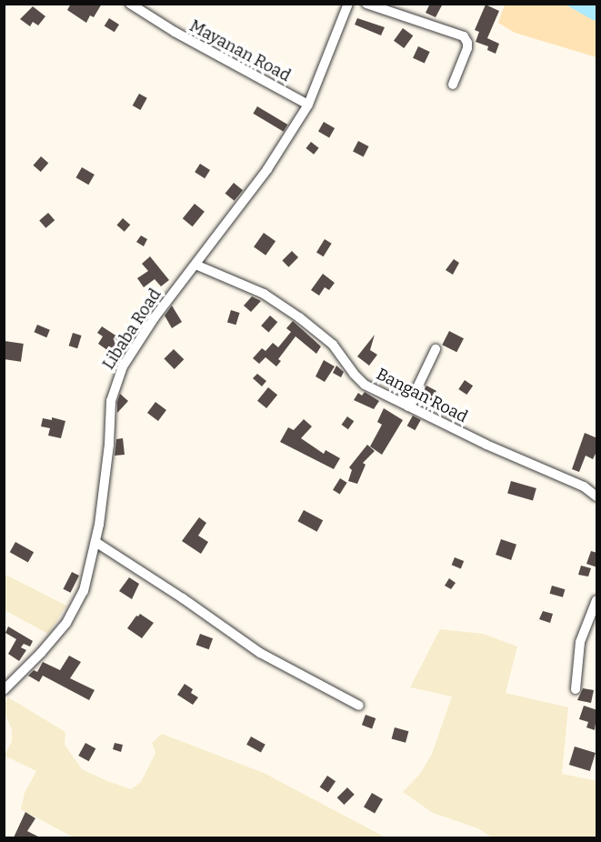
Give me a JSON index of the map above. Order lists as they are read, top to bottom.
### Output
{
  "streets": {
    "street": ["Mayanan Road", "Libaba Road", "Bangan Road"]
  },
  "crossings": [
    ["Mayanan Road", "Libaba Road"],
    ["Libaba Road", "Bangan Road"]
  ]
}
